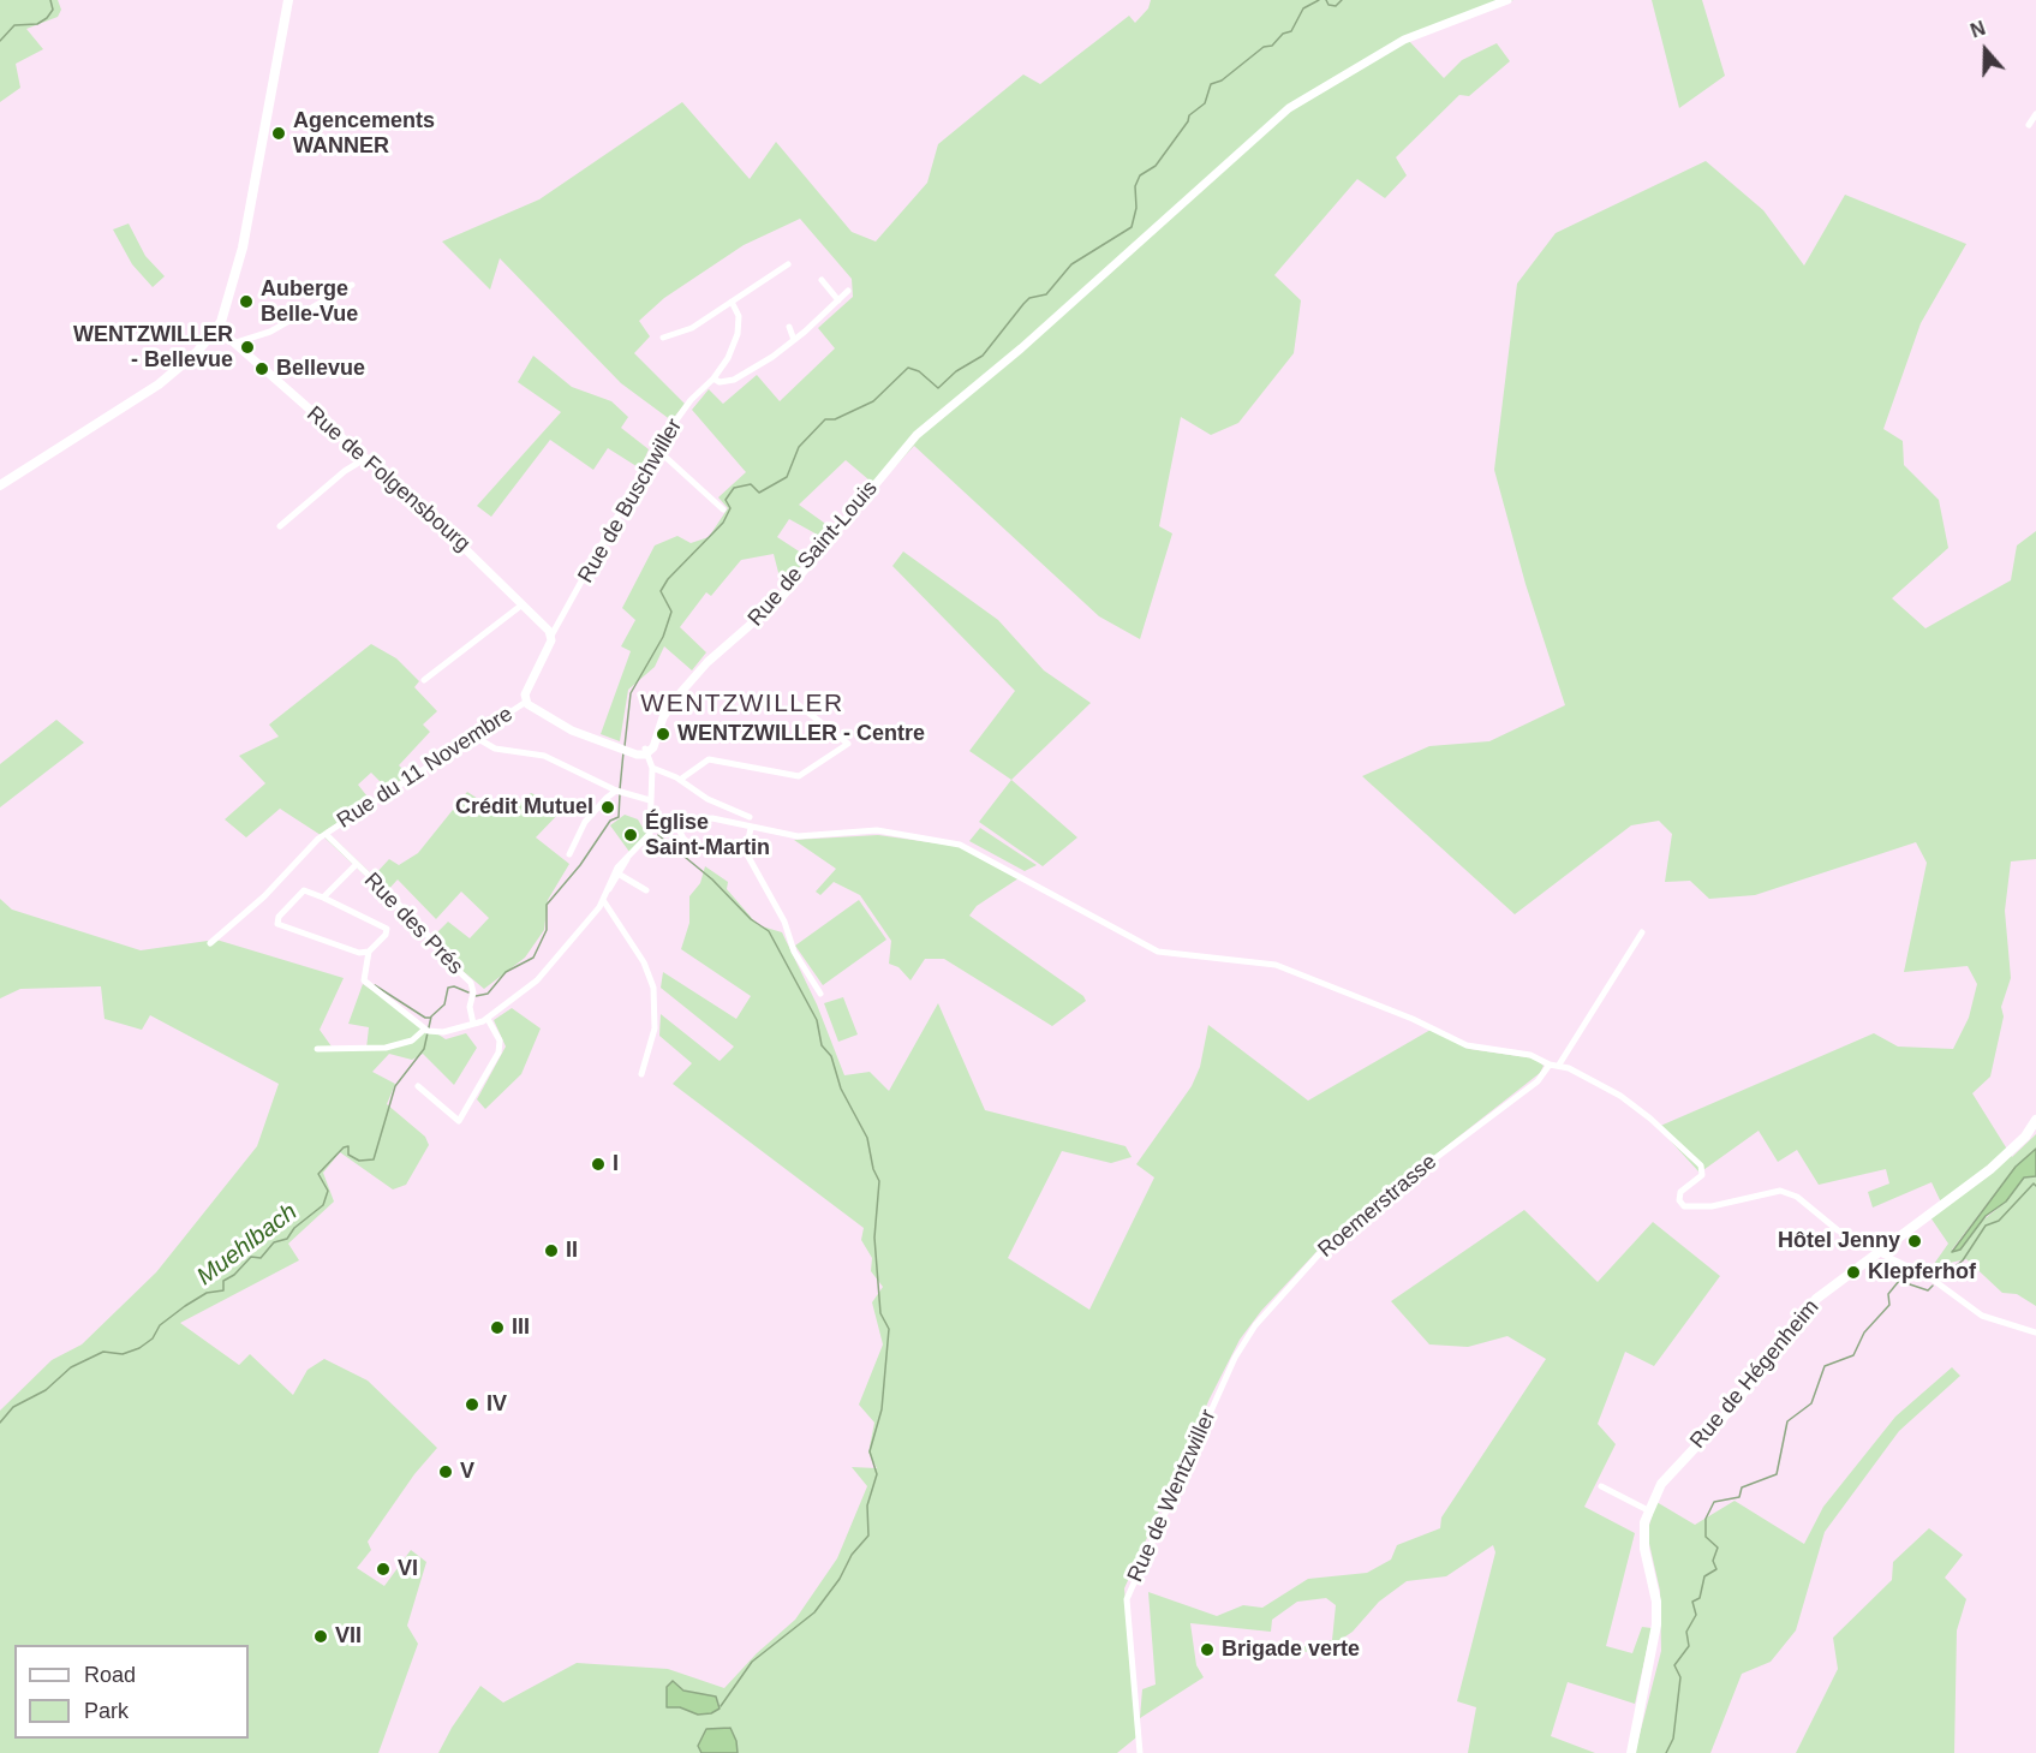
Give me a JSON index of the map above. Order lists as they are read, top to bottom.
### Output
{
  "streets": {
    "main road": ["Rue de Hégenheim"],
    "street": [
      "Rue de Folgensbourg",
      "Rue de Buschwiller",
      "Rue de Saint-Louis",
      "Rue du 11 Novembre",
      "Rue des Prés",
      "Roemerstrasse",
      "Rue de Wentzwiller"
    ]
  },
  "crossings": [
    ["Rue de Folgensbourg", "Rue de Buschwiller"],
    ["Rue du 11 Novembre", "Rue des Prés"],
    ["Roemerstrasse", "Rue de Wentzwiller"]
  ],
  "districts": ["WENTZWILLER"],
  "water": ["Muehlbach"],
  "places": [
    "Agencements WANNER",
    "Auberge Belle-Vue",
    "WENTZWILLER - Bellevue",
    "Bellevue",
    "WENTZWILLER - Centre",
    "Crédit Mutuel",
    "Église Saint-Martin",
    "I",
    "Hôtel Jenny",
    "II",
    "Klepferhof",
    "III",
    "IV",
    "V",
    "VI",
    "VII",
    "Brigade verte"
  ],
  "legend": ["Road", "Park"],
  "north": "top"
}
